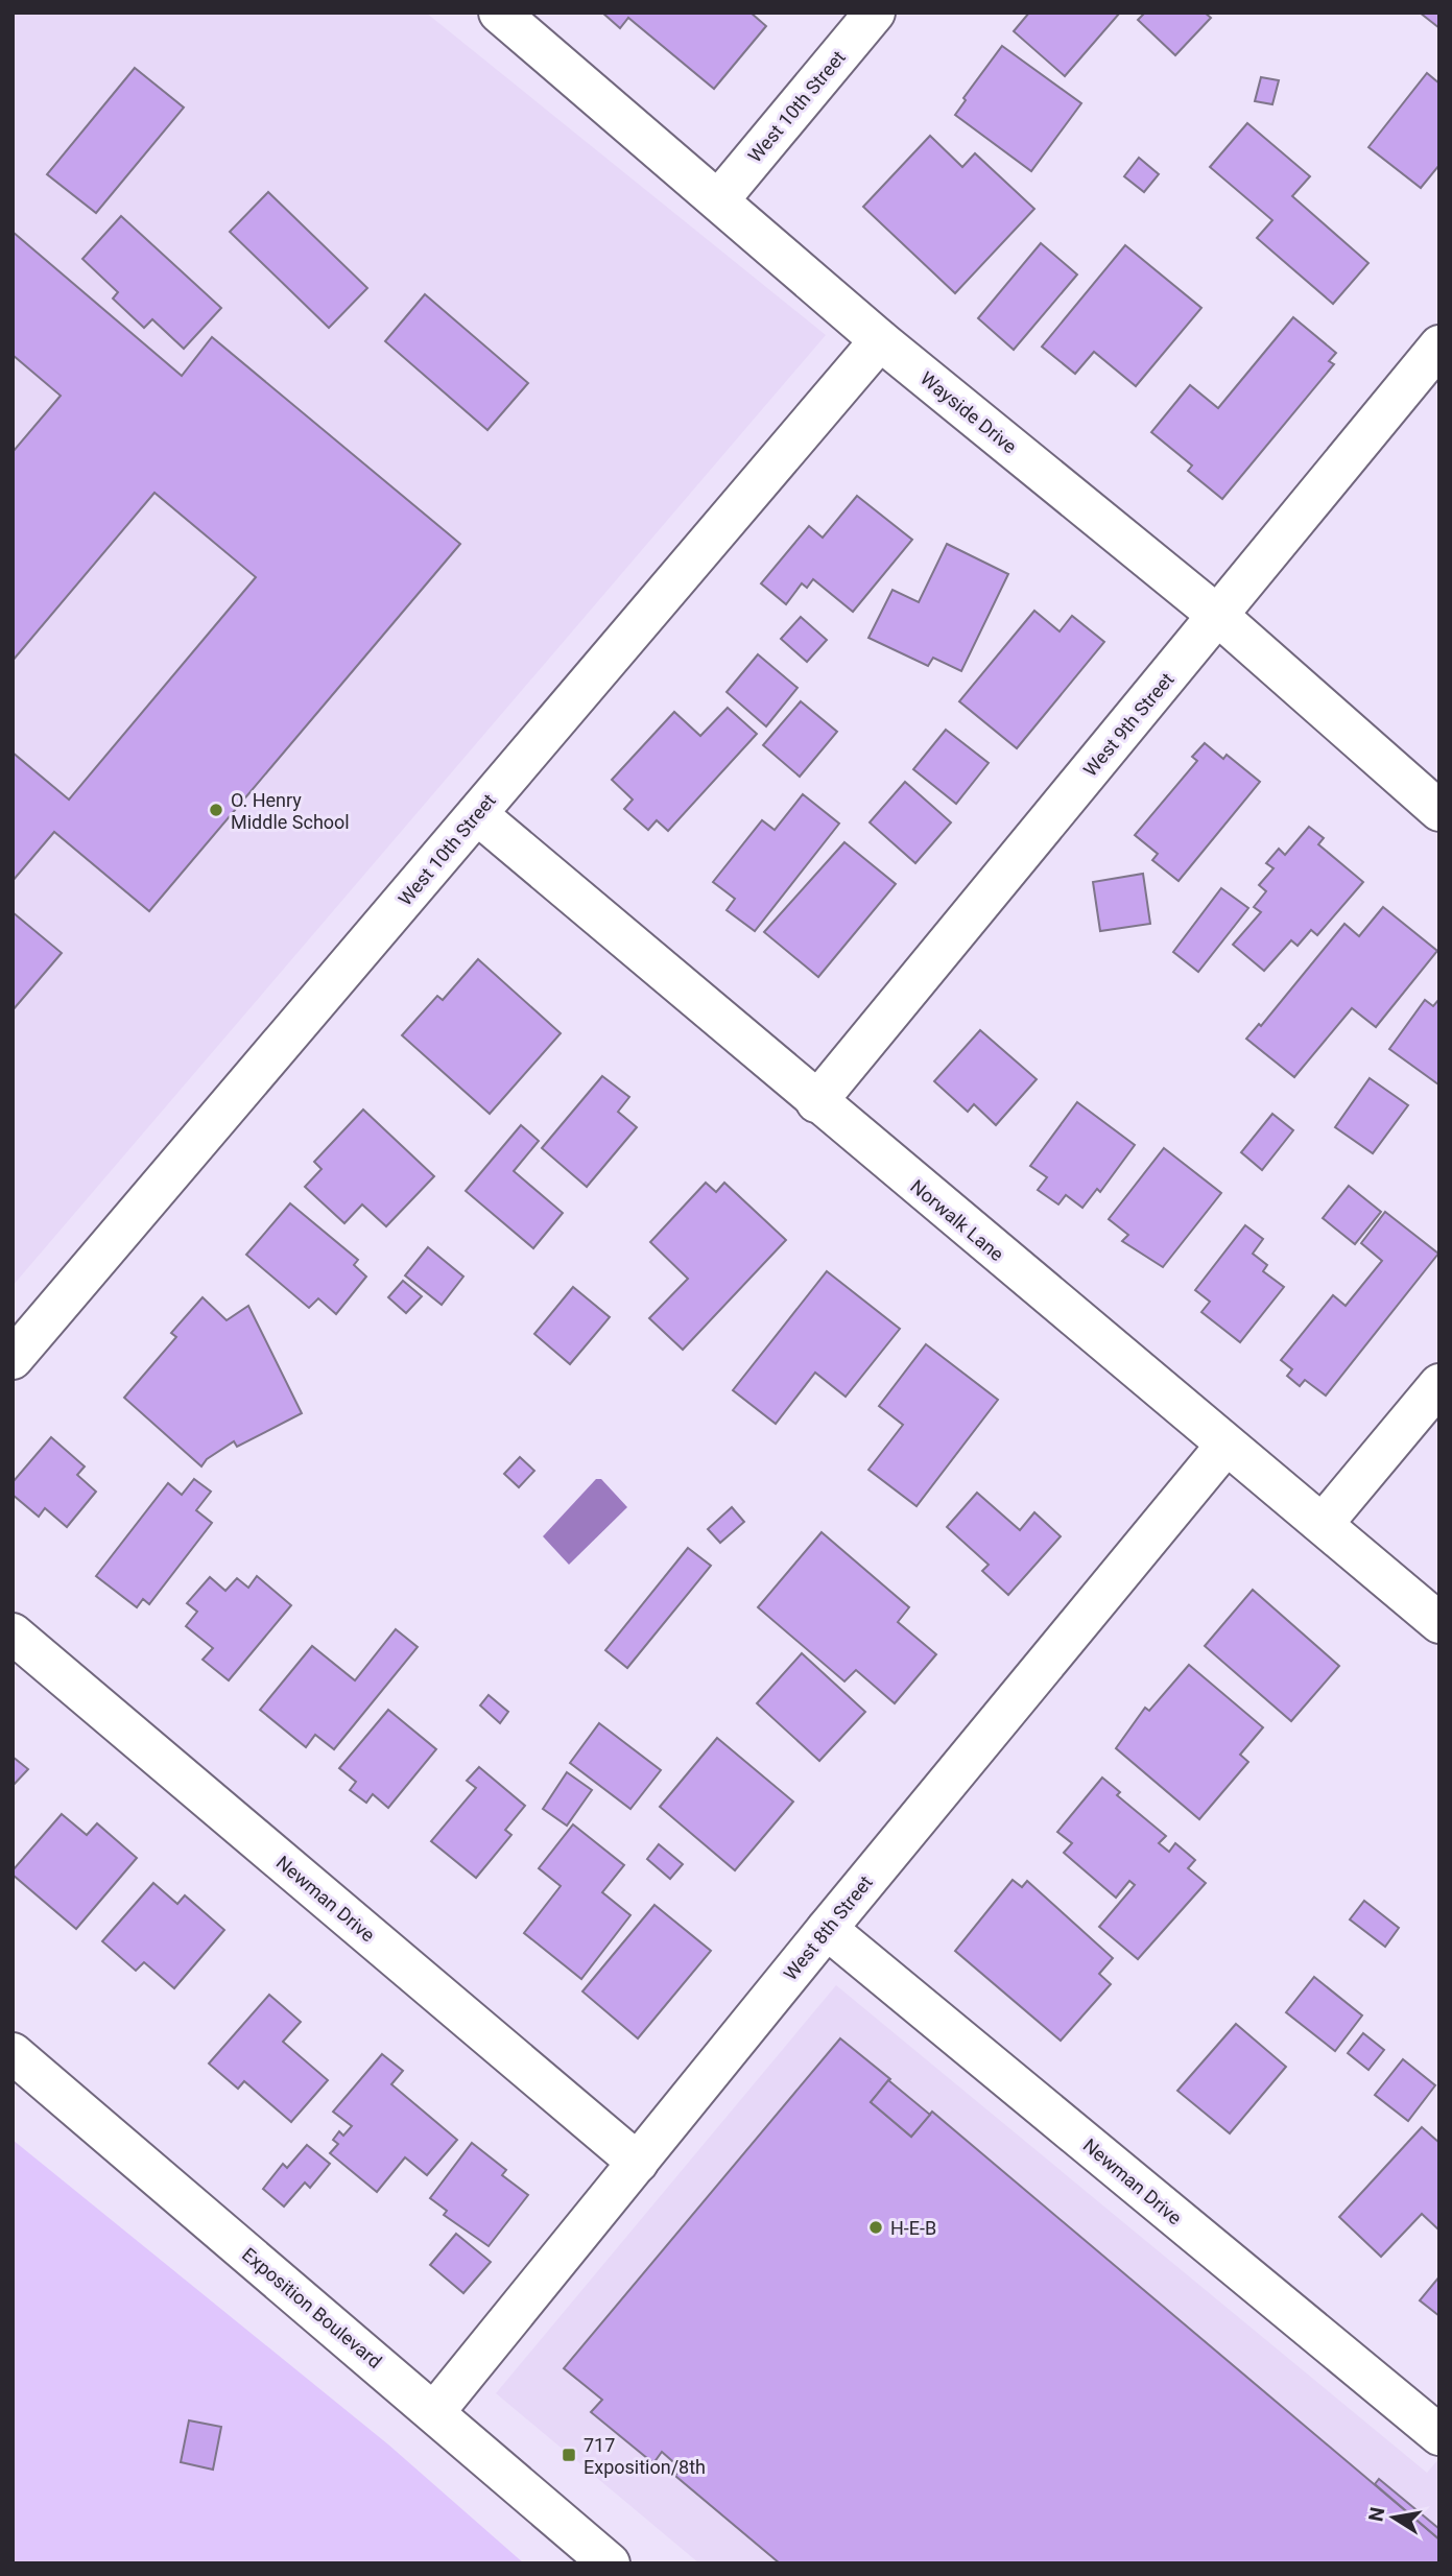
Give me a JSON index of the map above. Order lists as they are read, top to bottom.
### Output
{
  "streets": {
    "street": [
      "West 10th Street",
      "Wayside Drive",
      "West 9th Street",
      "Norwalk Lane",
      "Newman Drive",
      "West 8th Street",
      "Exposition Boulevard"
    ]
  },
  "crossings": [
    ["West 10th Street", "Wayside Drive"],
    ["West 10th Street", "Norwalk Lane"],
    ["Wayside Drive", "West 9th Street"],
    ["West 9th Street", "Norwalk Lane"],
    ["Norwalk Lane", "West 8th Street"],
    ["Newman Drive", "West 8th Street"],
    ["West 8th Street", "Exposition Boulevard"]
  ],
  "places": {
    "other": ["O. Henry Middle School", "H-E-B"],
    "transit": ["717 Exposition/8th"]
  },
  "north": "left"
}
